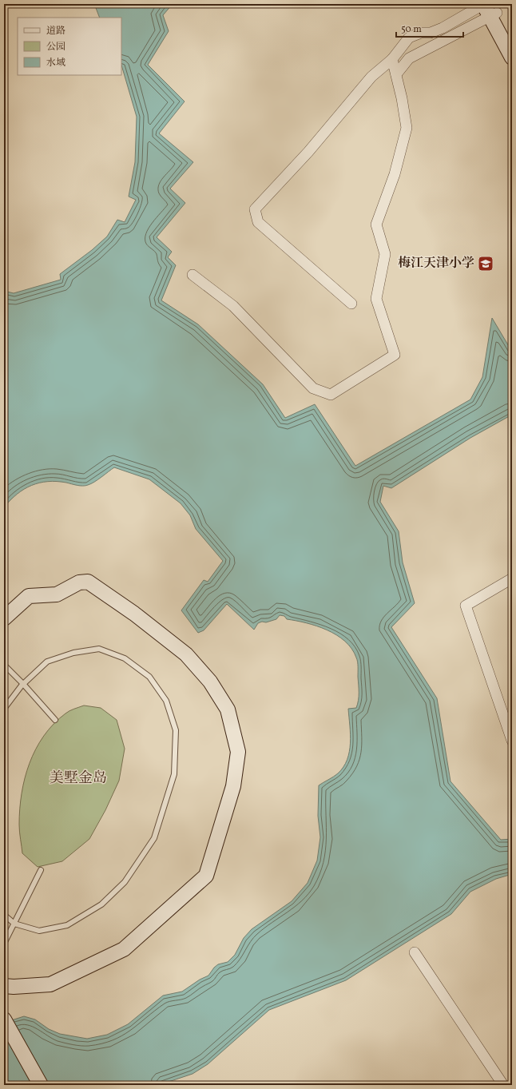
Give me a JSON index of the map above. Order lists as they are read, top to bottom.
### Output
{
  "districts": ["美墅金岛"],
  "places": {
    "school or university": ["梅江天津小学"]
  },
  "legend": ["道路", "公园", "水域"],
  "scale_bar": "50 m"
}
